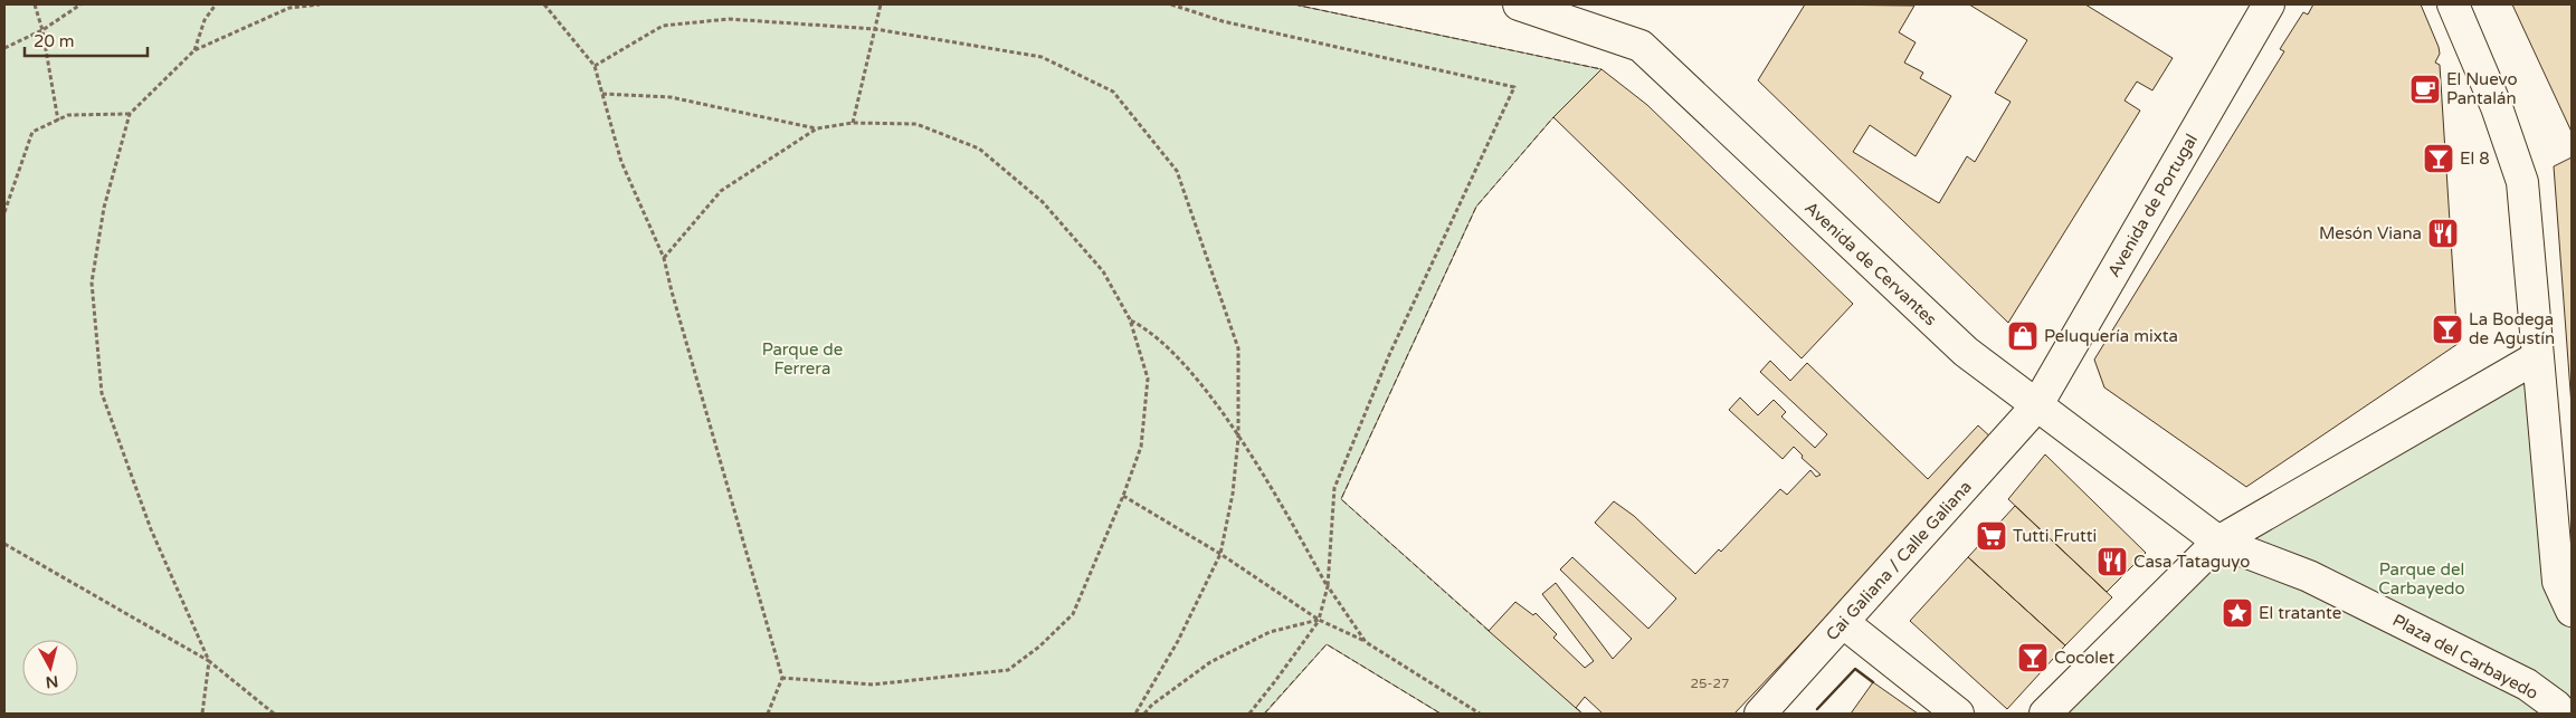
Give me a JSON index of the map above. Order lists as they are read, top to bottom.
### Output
{
  "streets": {
    "street": [
      "Avenida de Portugal",
      "Avenida de Cervantes",
      "Cai Galiana / Calle Galiana",
      "Plaza del Carbayedo"
    ]
  },
  "crossings": [
    ["Avenida de Portugal", "Avenida de Cervantes"],
    ["Avenida de Portugal", "Cai Galiana / Calle Galiana"],
    ["Avenida de Cervantes", "Cai Galiana / Calle Galiana"],
    ["Avenida de Cervantes", "Plaza del Carbayedo"]
  ],
  "parks": ["Parque de Ferrera", "Parque del Carbayedo"],
  "places": {
    "cafe": ["El Nuevo Pantalán"],
    "bar": ["El 8", "La Bodega de Agustín", "Cocolet"],
    "restaurant": ["Mesón Viana", "Casa Tataguyo"],
    "shop": ["Peluquería mixta"],
    "supermarket": ["Tutti Frutti"],
    "place": ["El tratante"]
  },
  "house_numbers": ["25-27"],
  "scale_bar": "20 m",
  "north": "bottom"
}
